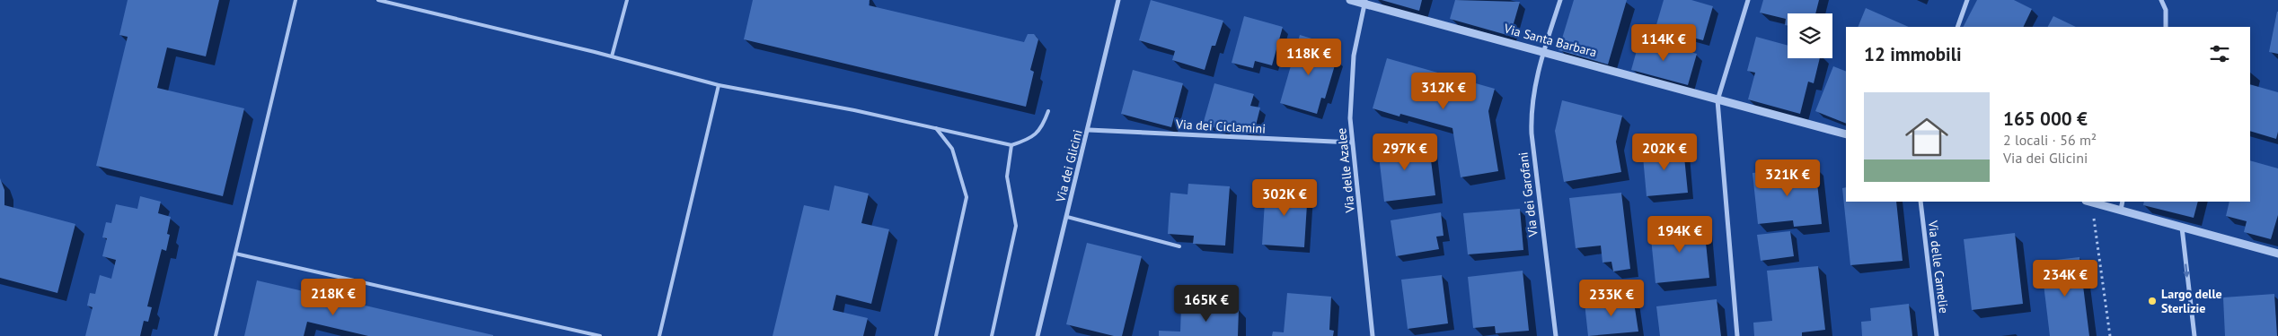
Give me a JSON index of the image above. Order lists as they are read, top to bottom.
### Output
{
  "streets": {
    "street": [
      "Via Santa Barbara",
      "Via dei Ciclamini",
      "Via dei Glicini",
      "Via delle Azalee",
      "Via dei Garofani",
      "Via delle Camelie"
    ]
  },
  "crossings": [
    ["Via Santa Barbara", "Via delle Azalee"],
    ["Via Santa Barbara", "Via dei Garofani"],
    ["Via dei Ciclamini", "Via dei Glicini"],
    ["Via dei Ciclamini", "Via delle Azalee"]
  ],
  "places": ["Largo delle Sterlizie"],
  "page": {
    "price": [
      "114K €",
      "118K €",
      "312K €",
      "297K €",
      "202K €",
      "321K €",
      "302K €",
      "194K €",
      "234K €",
      "218K €",
      "233K €",
      "165K €"
    ],
    "heading": "12 immobili",
    "list": [
      {
        "name": "165 000 €",
        "note": "2 locali · 56 m² · Via dei Glicini"
      }
    ]
  }
}
